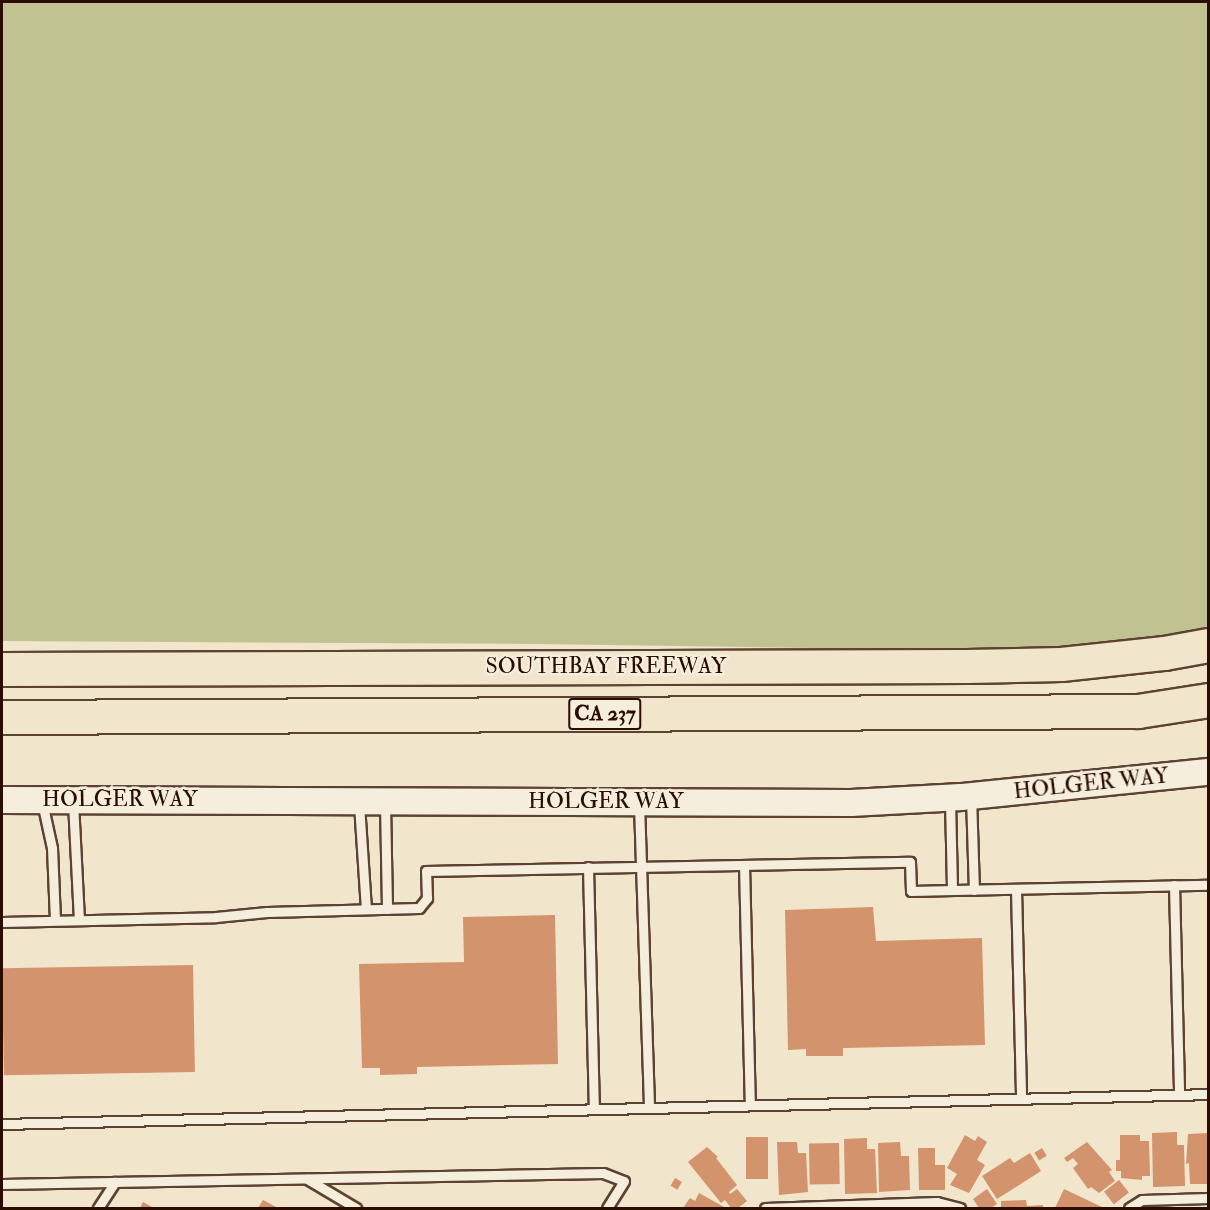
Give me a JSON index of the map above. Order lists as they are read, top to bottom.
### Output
{
  "streets": {
    "highway": ["SOUTHBAY FREEWAY", "CA 237"],
    "street": ["HOLGER WAY"]
  }
}
